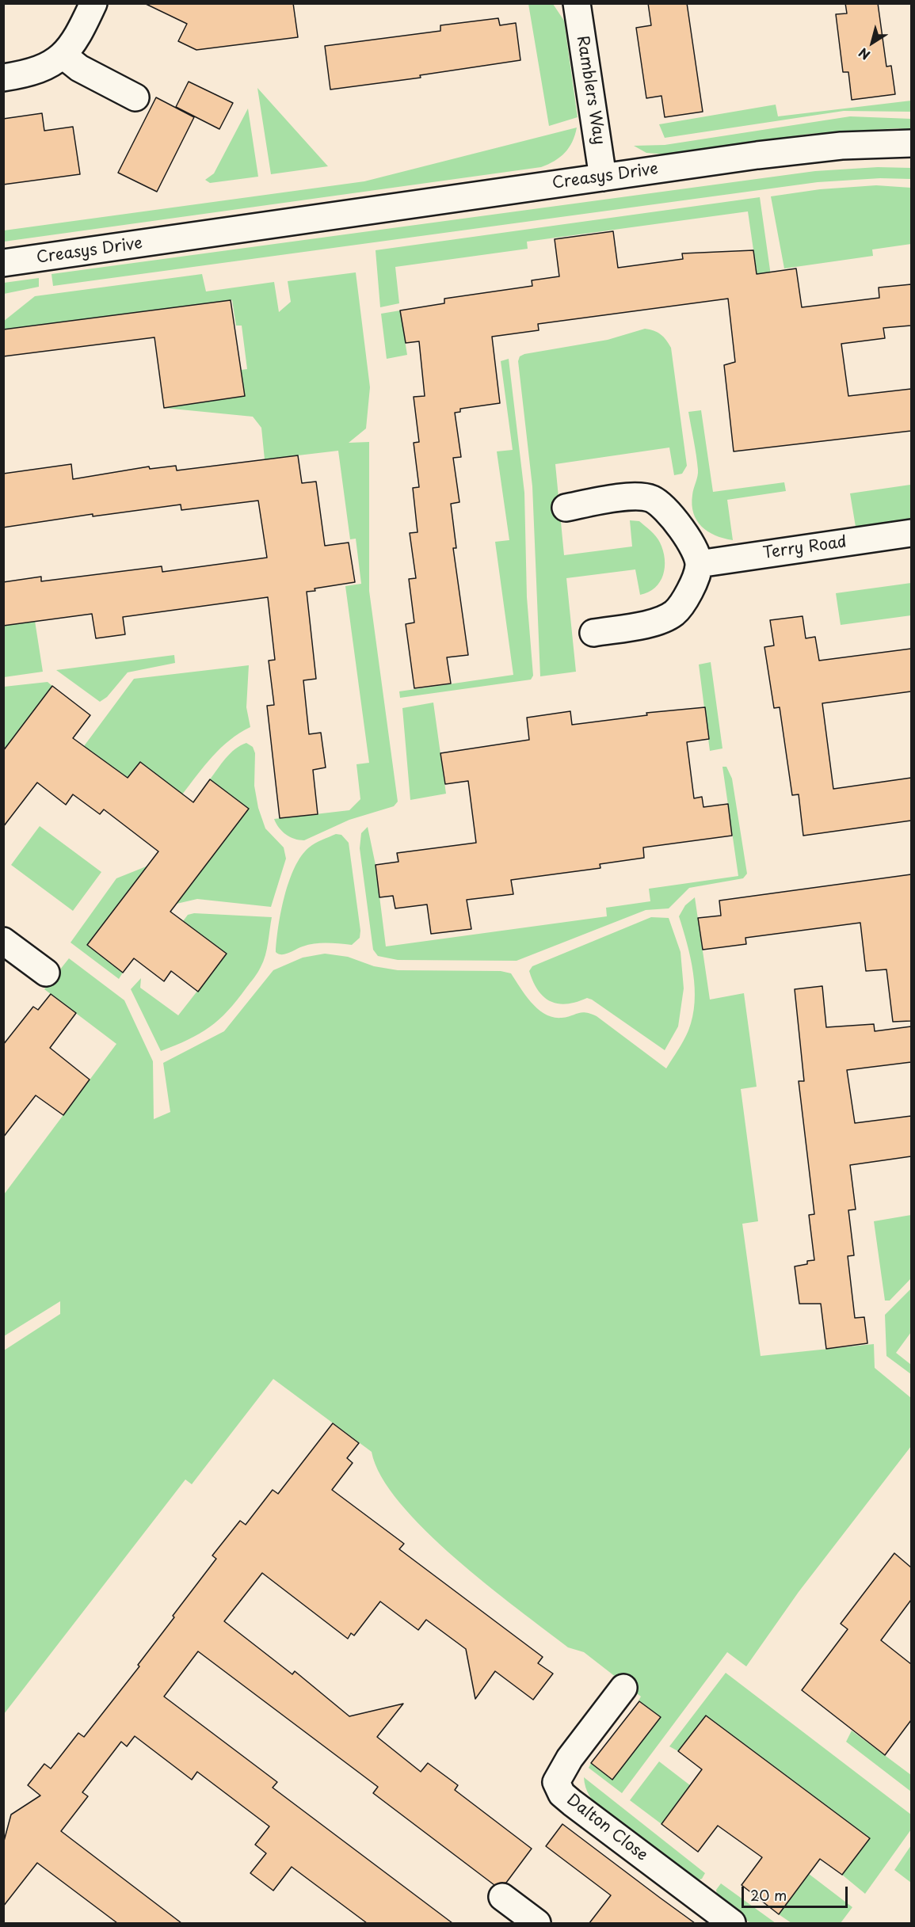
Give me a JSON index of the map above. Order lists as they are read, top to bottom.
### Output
{
  "streets": {
    "street": [
      "Ramblers Way",
      "Creasys Drive",
      "Terry Road",
      "Dalton Close"
    ]
  },
  "crossings": [
    ["Ramblers Way", "Creasys Drive"]
  ],
  "scale_bar": "20 m",
  "north": "bottom left"
}
